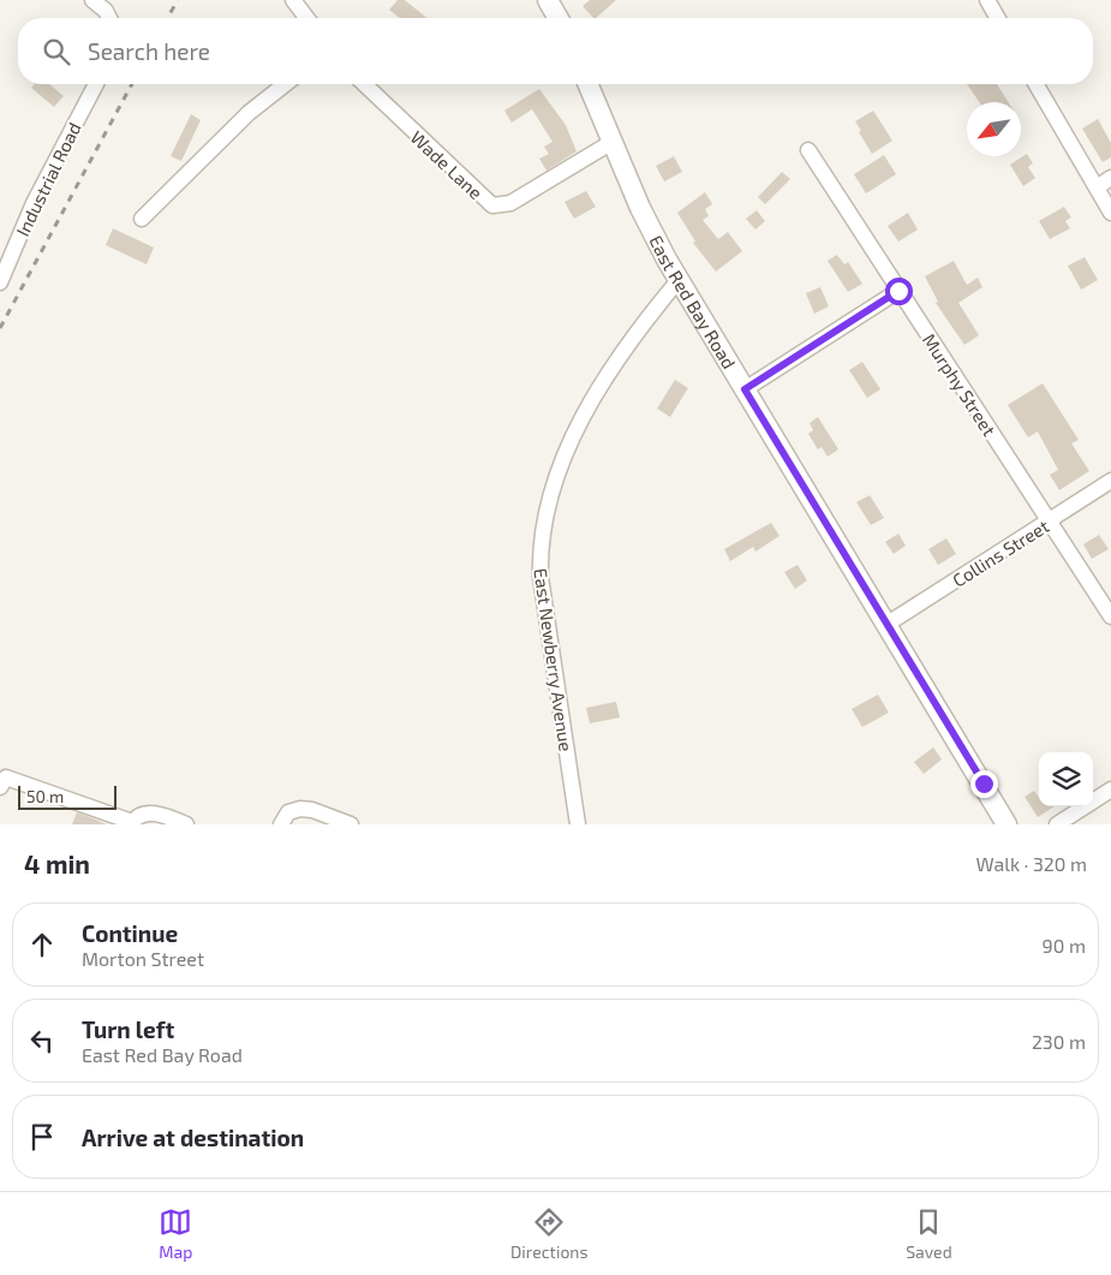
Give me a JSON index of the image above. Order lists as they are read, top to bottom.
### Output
{
  "streets": {
    "street": [
      "Wade Lane",
      "Industrial Road",
      "East Red Bay Road",
      "Murphy Street",
      "Collins Street",
      "East Newberry Avenue"
    ]
  },
  "crossings": [
    ["Wade Lane", "East Red Bay Road"],
    ["East Red Bay Road", "Collins Street"],
    ["East Red Bay Road", "East Newberry Avenue"],
    ["Murphy Street", "Collins Street"]
  ],
  "scale_bar": "50 m",
  "north": "bottom left",
  "page": {
    "search": "Search here",
    "scale": "50 m",
    "heading": ["4 min", "Walk · 320 m"],
    "list": [
      ["Continue", "Morton Street", "90 m"],
      ["Turn left", "East Red Bay Road", "230 m"],
      "Arrive at destination"
    ],
    "nav": ["Map", "Directions", "Saved"]
  }
}
